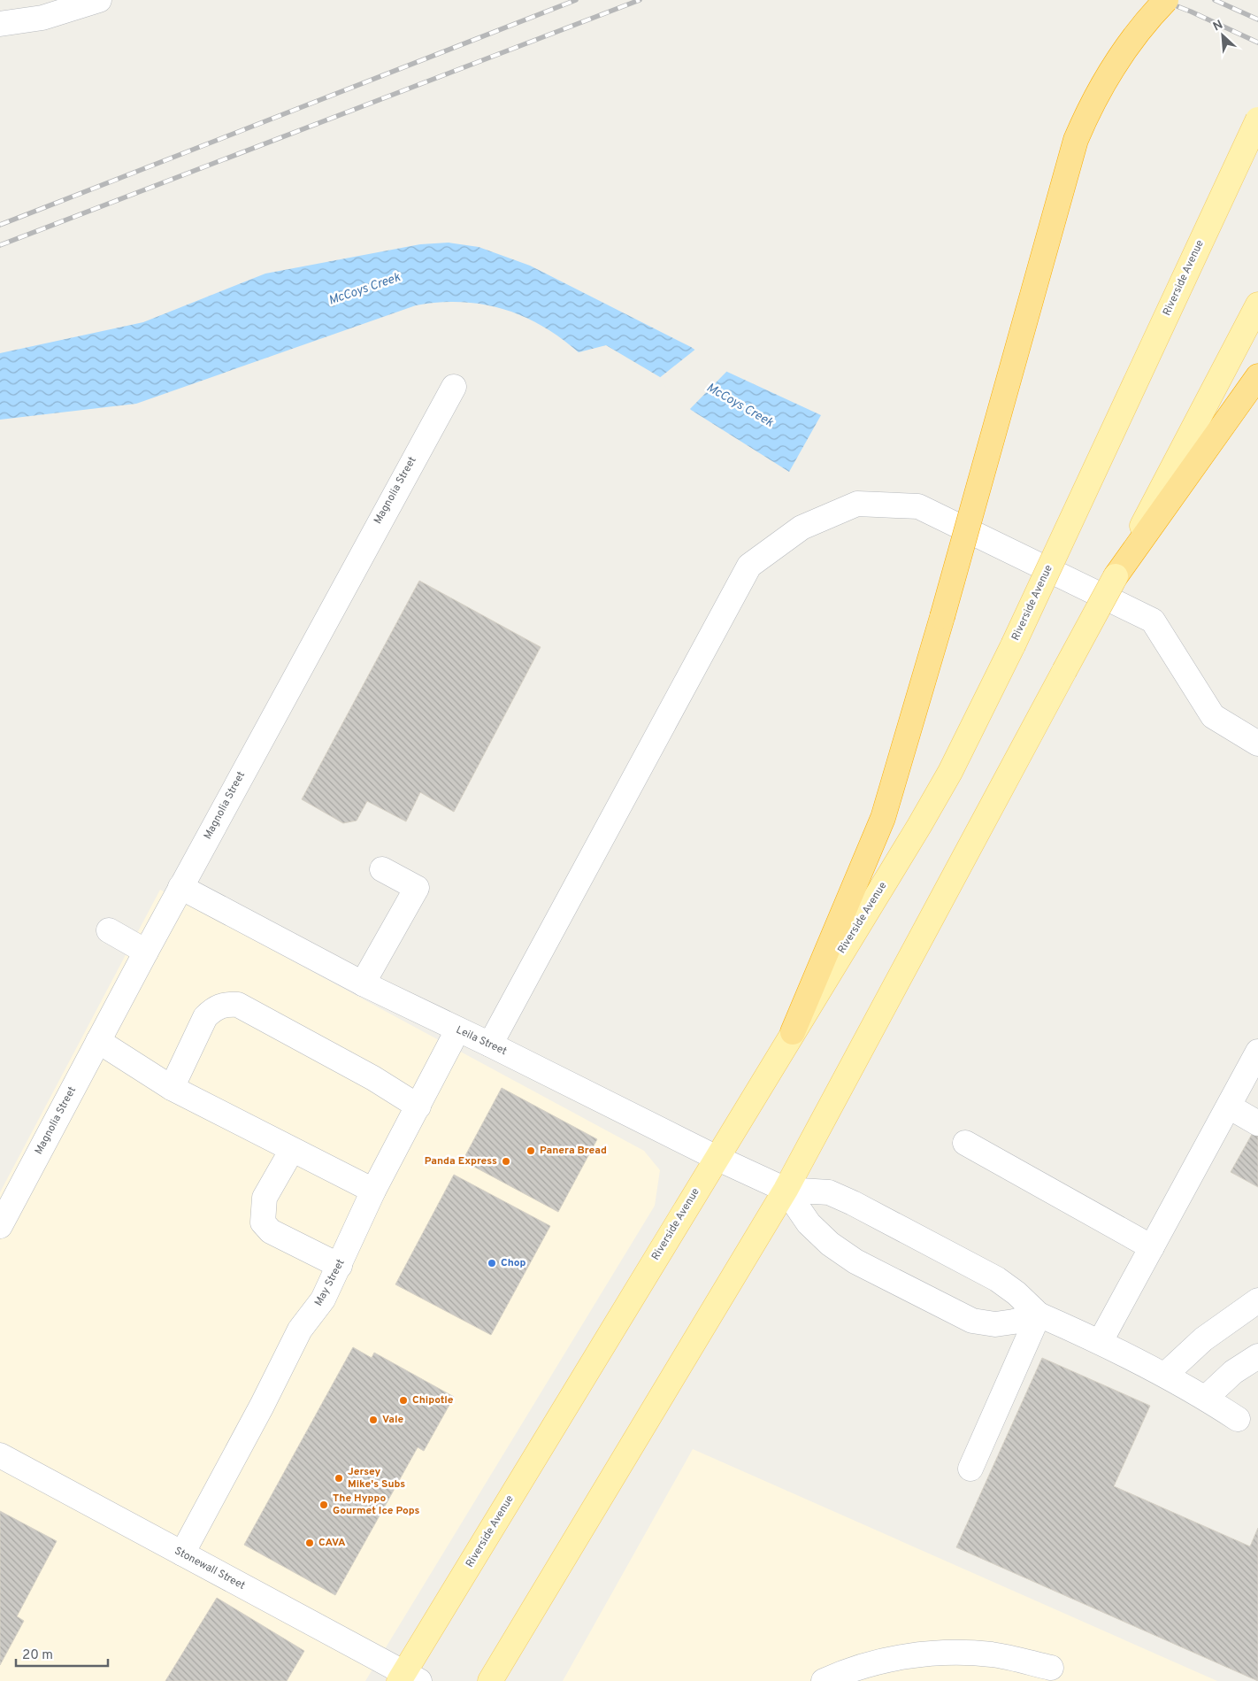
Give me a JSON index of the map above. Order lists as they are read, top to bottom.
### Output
{
  "streets": {
    "main road": ["Riverside Avenue"],
    "street": [
      "Magnolia Street",
      "Leila Street",
      "May Street",
      "Stonewall Street"
    ]
  },
  "crossings": [
    ["Riverside Avenue", "Leila Street"],
    ["Riverside Avenue", "Stonewall Street"],
    ["Magnolia Street", "Leila Street"],
    ["Leila Street", "May Street"],
    ["May Street", "Stonewall Street"]
  ],
  "water": ["McCoys Creek"],
  "places": [
    "Panera Bread",
    "Panda Express",
    "Chop",
    "Chipotle",
    "Vale",
    "Jersey Mike's Subs",
    "The Hyppo Gourmet Ice Pops",
    "CAVA"
  ],
  "scale_bar": "20 m",
  "north": "top left"
}
